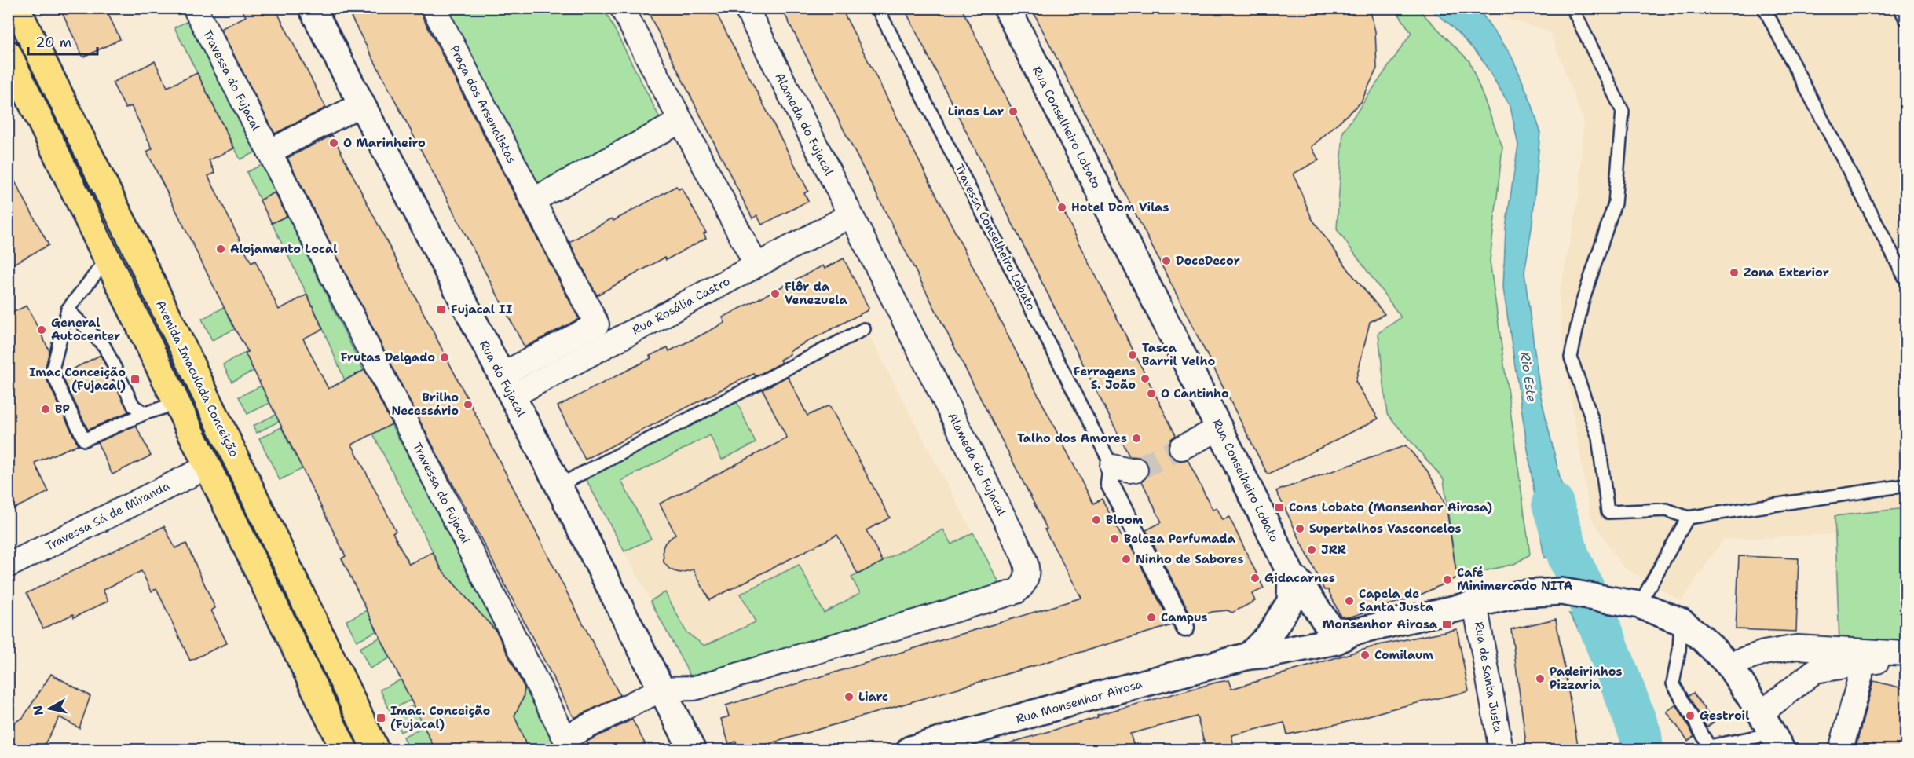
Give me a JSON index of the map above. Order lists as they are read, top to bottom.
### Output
{
  "streets": {
    "main road": [
      "Rua Conselheiro Lobato",
      "Avenida Imaculada Conceição",
      "Rua do Fujacal",
      "Rua Monsenhor Airosa"
    ],
    "street": [
      "Travessa do Fujacal",
      "Praça dos Arsenalistas",
      "Alameda do Fujacal",
      "Travessa Conselheiro Lobato",
      "Rua Rosália Castro",
      "Travessa Sá de Miranda",
      "Rua de Santa Justa"
    ]
  },
  "crossings": [
    ["Travessa do Fujacal", "Alameda do Fujacal"],
    ["Travessa do Fujacal", "Rua do Fujacal"],
    ["Praça dos Arsenalistas", "Rua Rosália Castro"],
    ["Praça dos Arsenalistas", "Rua do Fujacal"],
    ["Alameda do Fujacal", "Rua Rosália Castro"],
    ["Alameda do Fujacal", "Rua do Fujacal"],
    ["Rua Rosália Castro", "Rua do Fujacal"]
  ],
  "water": ["Rio Este"],
  "places": {
    "other": [
      "Linos Lar",
      "O Marinheiro",
      "Hotel Dom Vilas",
      "Alojamento Local",
      "DoceDecor",
      "Zona Exterior",
      "Flôr da Venezuela",
      "General Autocenter",
      "Tasca Barril Velho",
      "Frutas Delgado",
      "Ferragens S. João",
      "O Cantinho",
      "Brilho Necessário",
      "BP",
      "Talho dos Amores",
      "Bloom",
      "Supertalhos Vasconcelos",
      "Beleza Perfumada",
      "JRR",
      "Ninho de Sabores",
      "Gidacarnes",
      "Café Minimercado NITA",
      "Capela de Santa Justa",
      "Campus",
      "Comilaum",
      "Padeirinhos Pizzaria",
      "Liarc",
      "Gestroil"
    ],
    "transit": [
      "Fujacal II",
      "Imac Conceição (Fujacal)",
      "Cons Lobato (Monsenhor Airosa)",
      "Monsenhor Airosa",
      "Imac. Conceição (Fujacal)"
    ]
  },
  "scale_bar": "20 m",
  "north": "left"
}
